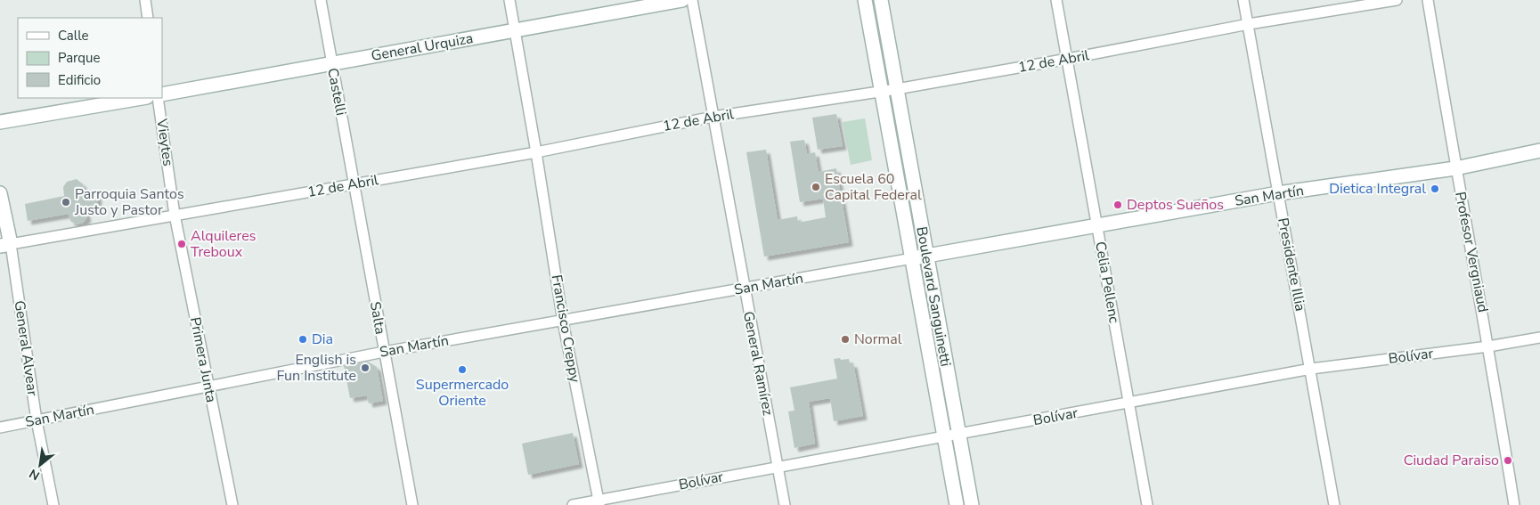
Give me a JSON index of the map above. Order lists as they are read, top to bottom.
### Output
{
  "streets": {
    "main road": ["General Urquiza", "San Martín", "Boulevard Sanguinetti"],
    "street": [
      "12 de Abril",
      "Castelli",
      "Vieytes",
      "Profesor Vergniaud",
      "Presidente Illia",
      "Celia Pellenc",
      "Salta",
      "Francisco Creppy",
      "General Alvear",
      "Bolívar",
      "Primera Junta",
      "General Ramírez"
    ]
  },
  "crossings": [
    ["General Urquiza", "Castelli"],
    ["General Urquiza", "Francisco Creppy"],
    ["12 de Abril", "Castelli"],
    ["12 de Abril", "Vieytes"],
    ["12 de Abril", "Presidente Illia"],
    ["12 de Abril", "Celia Pellenc"],
    ["12 de Abril", "Boulevard Sanguinetti"],
    ["12 de Abril", "Salta"],
    ["12 de Abril", "Francisco Creppy"],
    ["12 de Abril", "General Alvear"],
    ["12 de Abril", "Primera Junta"],
    ["12 de Abril", "General Ramírez"],
    ["Castelli", "Salta"],
    ["Vieytes", "Primera Junta"],
    ["San Martín", "Profesor Vergniaud"],
    ["San Martín", "Presidente Illia"],
    ["San Martín", "Celia Pellenc"],
    ["San Martín", "Boulevard Sanguinetti"],
    ["San Martín", "Salta"],
    ["San Martín", "Francisco Creppy"],
    ["San Martín", "General Alvear"],
    ["San Martín", "Primera Junta"],
    ["San Martín", "General Ramírez"],
    ["Profesor Vergniaud", "Bolívar"],
    ["Presidente Illia", "Bolívar"],
    ["Celia Pellenc", "Bolívar"],
    ["Boulevard Sanguinetti", "Bolívar"],
    ["Francisco Creppy", "Bolívar"],
    ["Bolívar", "General Ramírez"]
  ],
  "places": [
    "Escuela 60 Capital Federal",
    "Dietica Integral",
    "Parroquia Santos Justo y Pastor",
    "Deptos Sueños",
    "Alquileres Treboux",
    "Dia",
    "Normal",
    "English is Fun Institute",
    "Supermercado Oriente",
    "Ciudad Paraiso"
  ],
  "legend": ["Calle", "Parque", "Edificio"],
  "north": "bottom left"
}
